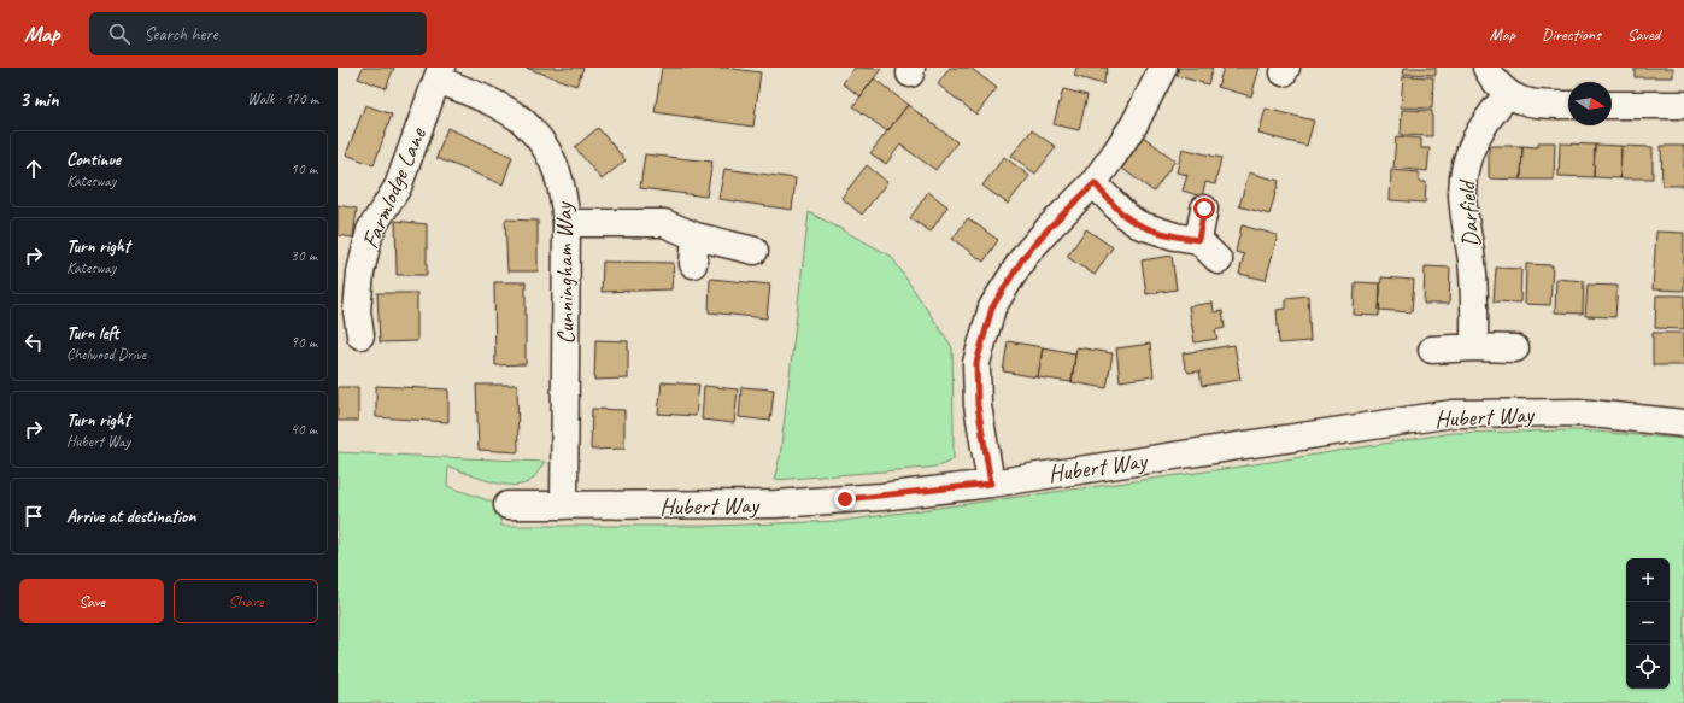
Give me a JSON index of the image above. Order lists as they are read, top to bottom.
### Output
{
  "streets": {
    "street": [
      "Farmlodge Lane",
      "Darfield",
      "Cunningham Way",
      "Hubert Way"
    ]
  },
  "crossings": [
    ["Farmlodge Lane", "Cunningham Way"],
    ["Cunningham Way", "Hubert Way"]
  ],
  "north": "right",
  "page": {
    "header": "Map",
    "search": "Search here",
    "nav": ["Map", "Directions", "Saved"],
    "heading": ["3 min", "Walk · 170 m"],
    "list": [
      ["Continue", "Katesway", "10 m"],
      ["Turn right", "Katesway", "30 m"],
      ["Turn left", "Chelwood Drive", "90 m"],
      ["Turn right", "Hubert Way", "40 m"],
      "Arrive at destination"
    ],
    "map_buttons": ["+", "−"],
    "buttons": ["Save", "Share"]
  }
}
